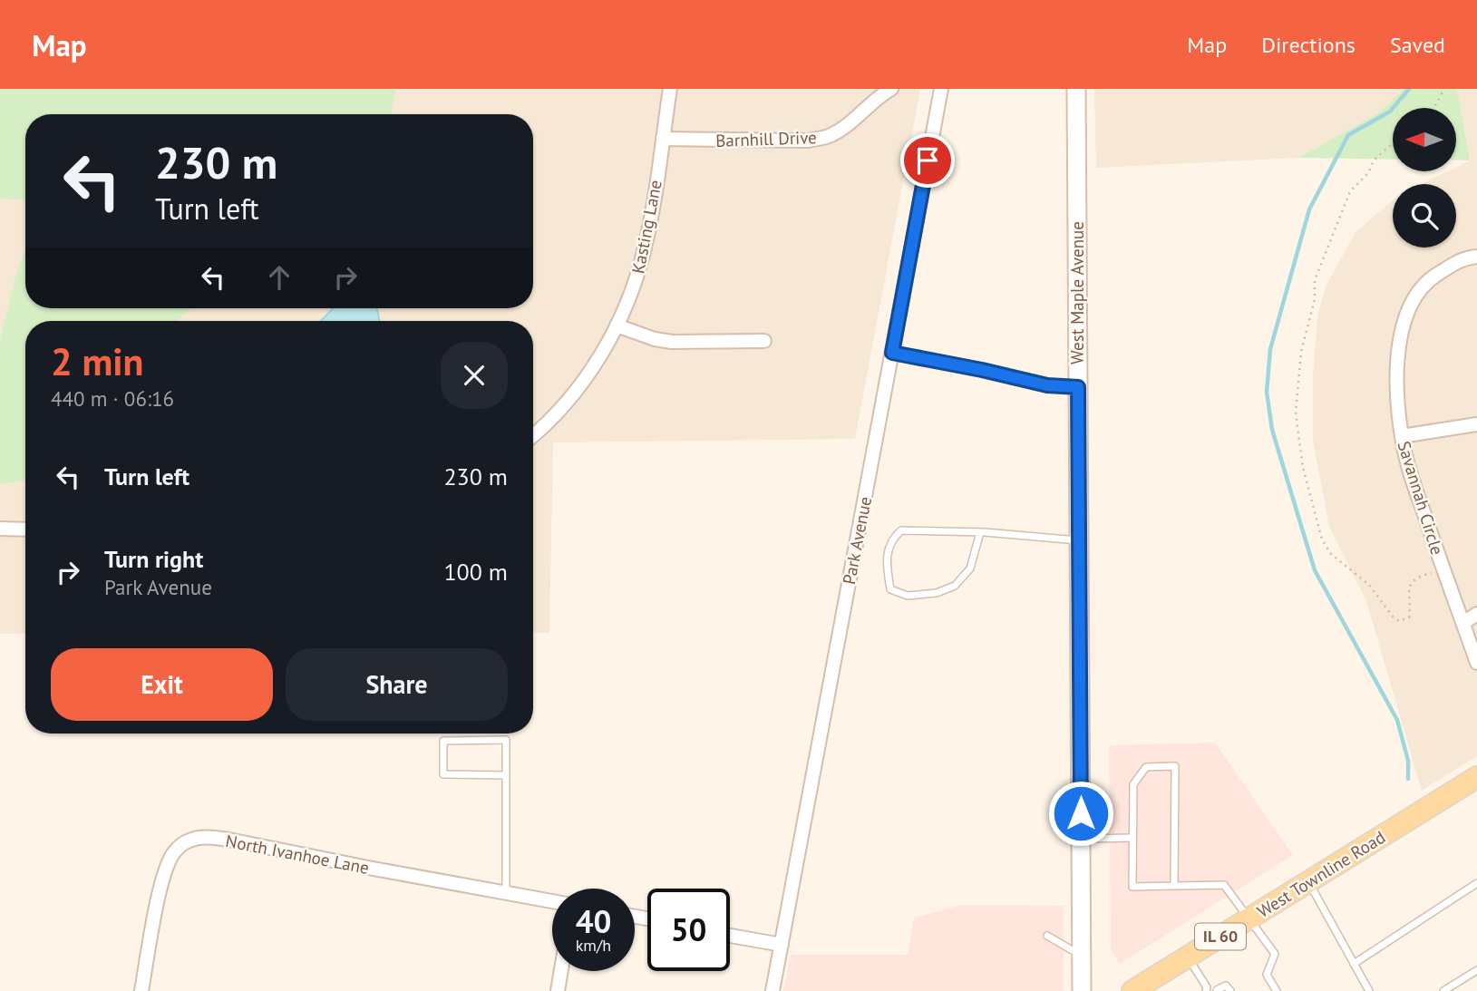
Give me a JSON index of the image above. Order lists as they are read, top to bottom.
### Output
{
  "streets": {
    "main road": ["West Maple Avenue", "West Townline Road", "IL 60"],
    "street": [
      "Barnhill Drive",
      "Kasting Lane",
      "Savannah Circle",
      "Park Avenue",
      "North Ivanhoe Lane"
    ]
  },
  "crossings": [
    ["Barnhill Drive", "Kasting Lane"]
  ],
  "north": "left",
  "page": {
    "header": "Map",
    "nav": ["Map", "Directions", "Saved"],
    "turn": ["230 m", "Turn left"],
    "heading": ["2 min", "440 m · 06:16"],
    "list": [
      {
        "name": "Turn left",
        "value": "230 m"
      },
      {
        "name": "Turn right",
        "note": "Park Avenue",
        "value": "100 m"
      }
    ],
    "buttons": ["Exit", "Share"],
    "speed": "40 km/h",
    "limit": "50"
  }
}
